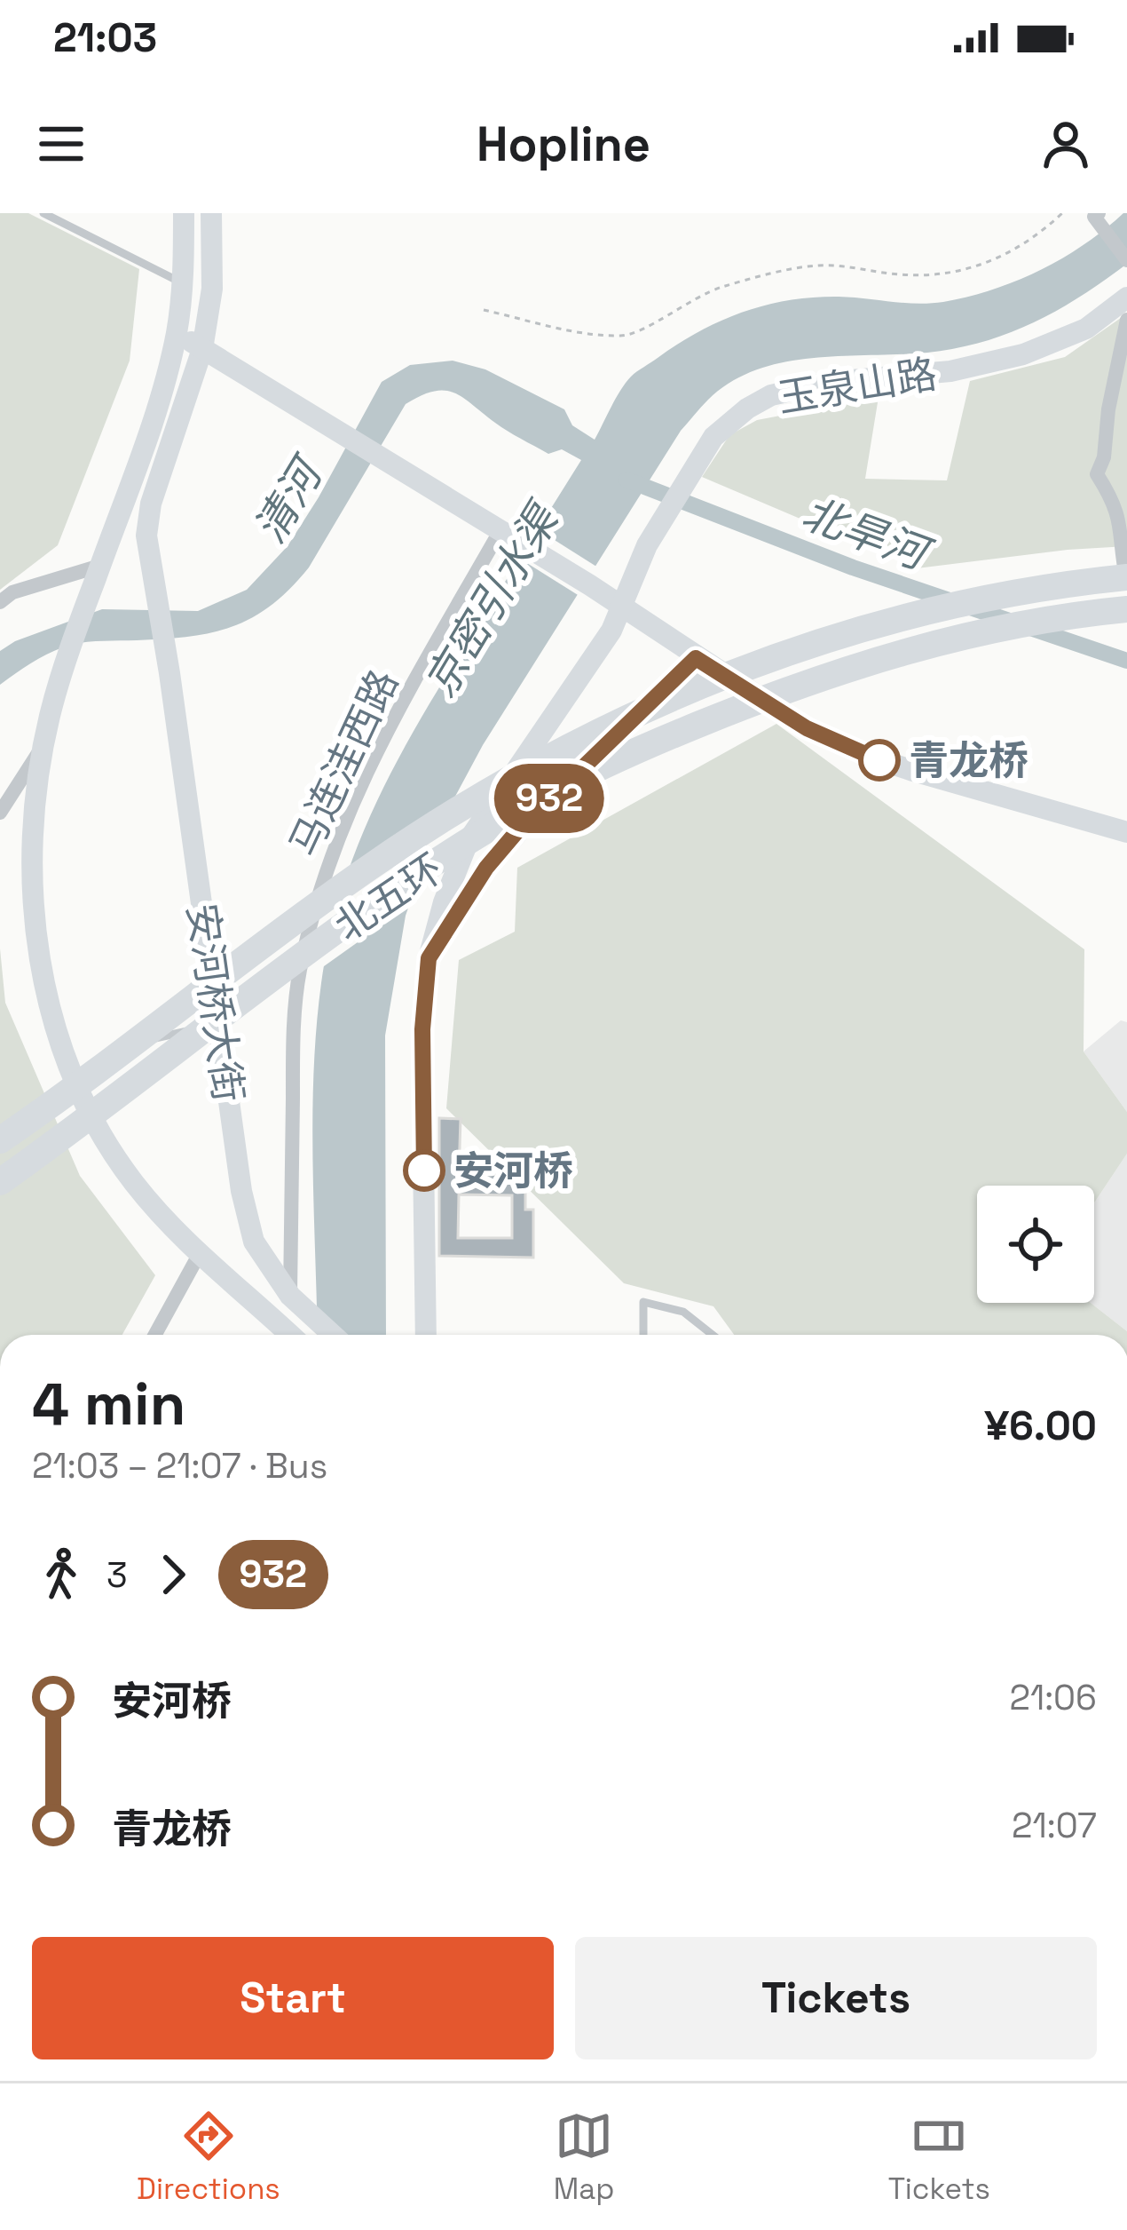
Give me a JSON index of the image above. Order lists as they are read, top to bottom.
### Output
{
  "streets": {
    "highway": ["北五环"],
    "street": ["玉泉山路", "马连洼西路", "安河桥大街"]
  },
  "crossings": [
    ["马连洼西路", "安河桥大街"]
  ],
  "water": ["清河", "北旱河", "京密引水渠"],
  "places": ["青龙桥", "安河桥"],
  "lines": ["bus line 932"],
  "page": {
    "status": "21:03",
    "header": "Hopline",
    "on_map": "932",
    "heading": ["4 min", "21:03 – 21:07 · Bus", "¥6.00"],
    "legs": ["3", "932"],
    "list": [
      {
        "name": "安河桥",
        "value": "21:06"
      },
      {
        "name": "青龙桥",
        "value": "21:07"
      }
    ],
    "buttons": ["Start", "Tickets"],
    "tabs": ["Directions", "Map", "Tickets"]
  }
}
